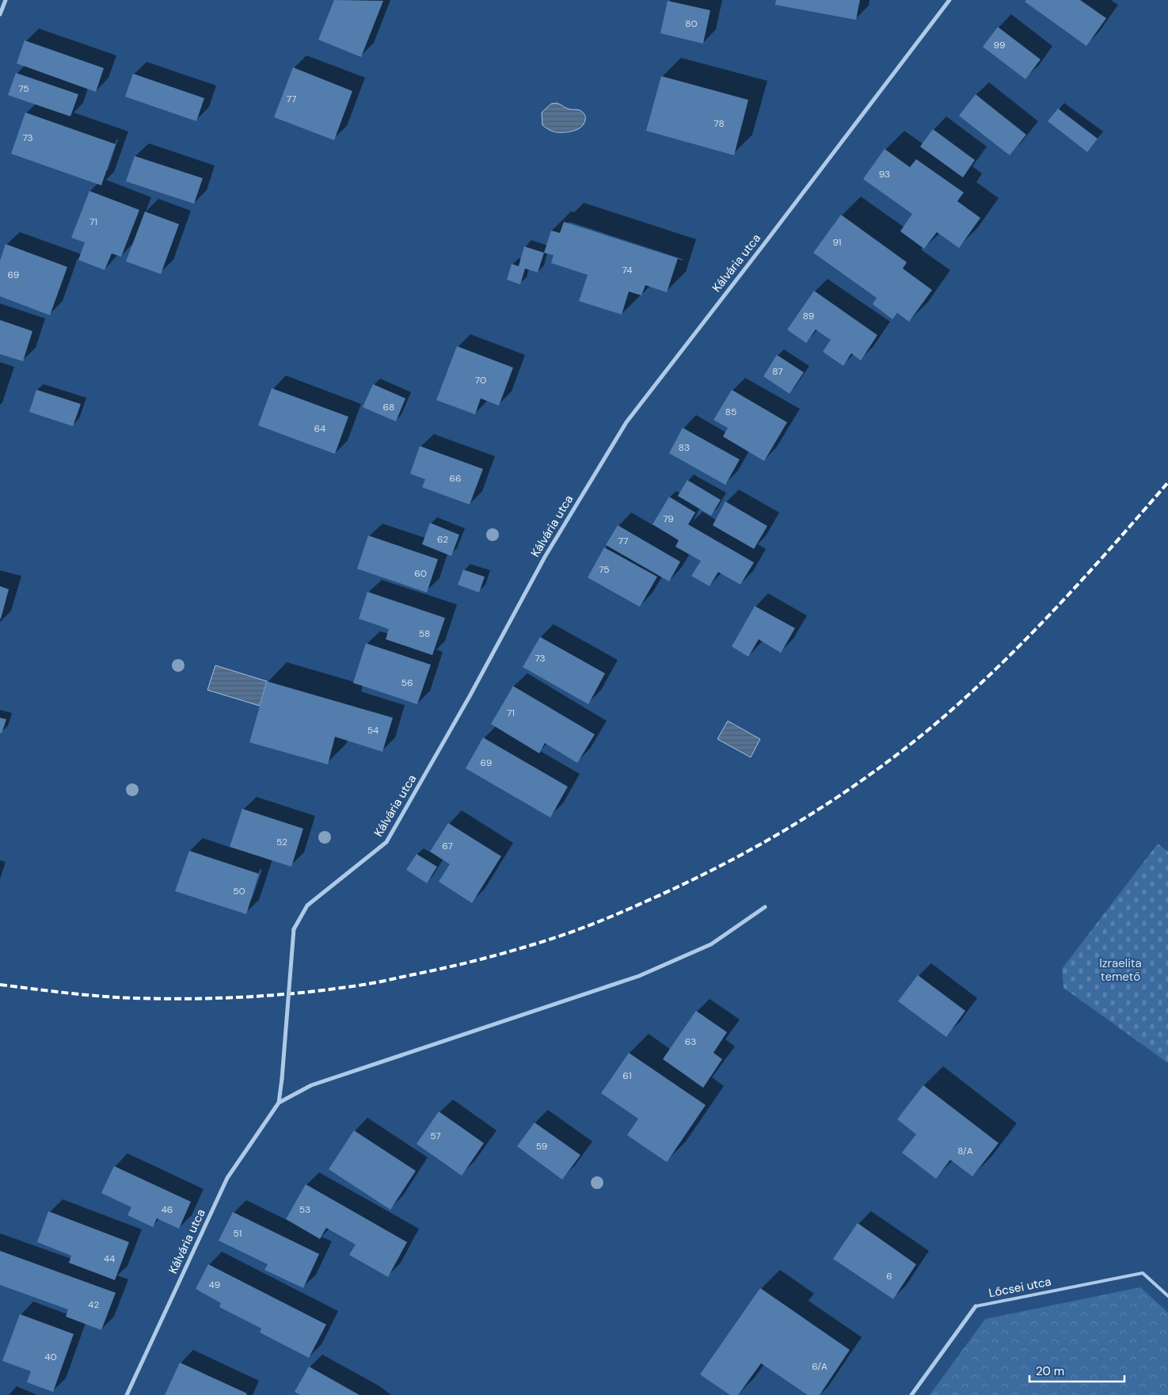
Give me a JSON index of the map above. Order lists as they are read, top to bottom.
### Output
{
  "streets": {
    "street": ["Kálvária utca", "Lőcsei utca"]
  },
  "parks": ["Izraelita temető"],
  "house_numbers": [
    "80",
    "99",
    "75",
    "77",
    "78",
    "73",
    "93",
    "71",
    "91",
    "74",
    "69",
    "89",
    "87",
    "70",
    "68",
    "85",
    "64",
    "83",
    "66",
    "79",
    "62",
    "77",
    "75",
    "60",
    "58",
    "73",
    "56",
    "71",
    "54",
    "69",
    "52",
    "67",
    "50",
    "63",
    "61",
    "57",
    "59",
    "8/A",
    "46",
    "53",
    "51",
    "44",
    "6",
    "49",
    "42",
    "40",
    "6/A"
  ],
  "scale_bar": "20 m"
}
